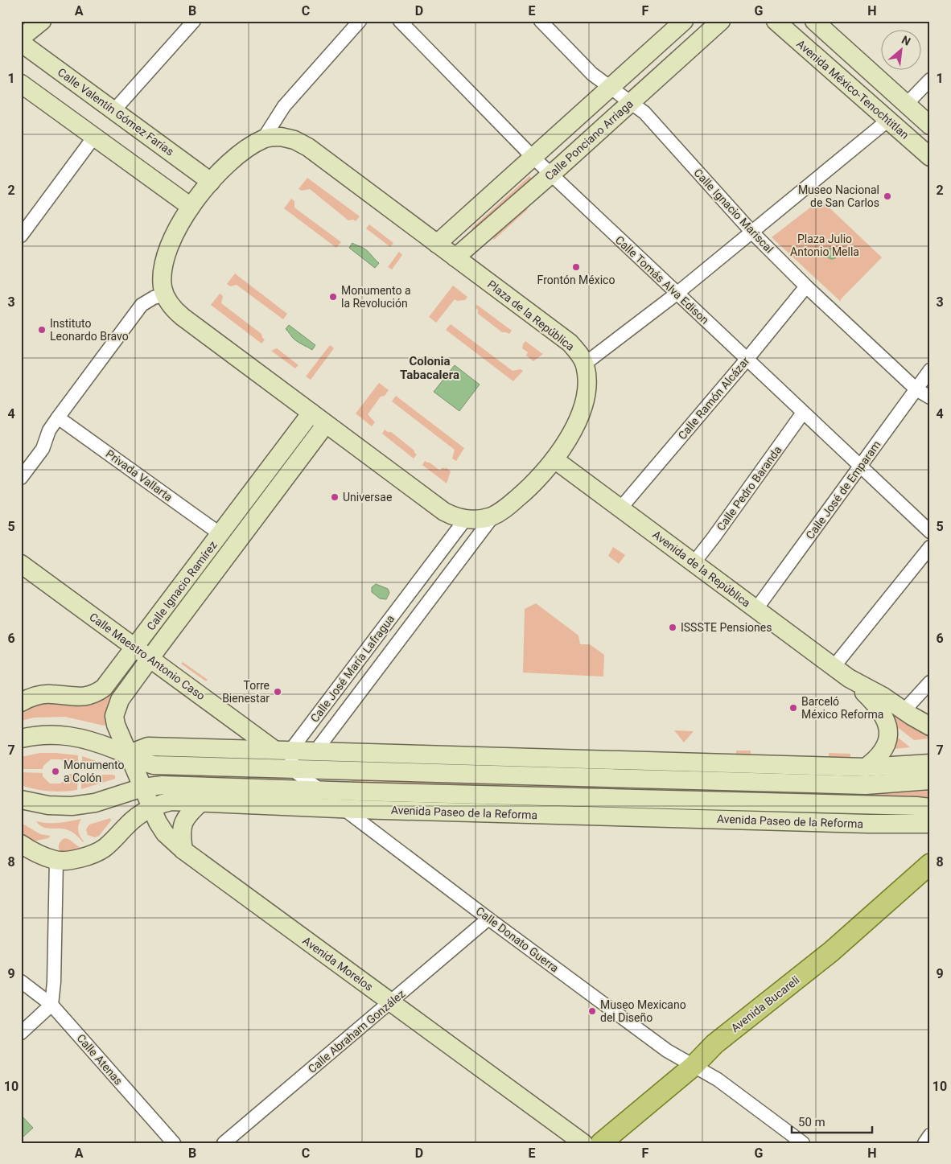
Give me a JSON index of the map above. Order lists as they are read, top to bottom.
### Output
{
  "streets": {
    "main road": [
      "Avenida México-Tenochtitlan",
      "Calle Valentín Gómez Farías",
      "Calle Ponciano Arriaga",
      "Plaza de la República",
      "Avenida de la República",
      "Calle Ignacio Ramírez",
      "Calle Maestro Antonio Caso",
      "Avenida Paseo de la Reforma",
      "Avenida Morelos",
      "Avenida Bucareli"
    ],
    "street": [
      "Calle Ignacio Mariscal",
      "Calle Tomás Alva Edison",
      "Calle Ramón Alcázar",
      "Privada Vallarta",
      "Calle Pedro Baranda",
      "Calle José de Emparam",
      "Calle José María Lafragua",
      "Calle Donato Guerra",
      "Calle Abraham González",
      "Calle Atenas"
    ]
  },
  "crossings": [
    ["Calle Valentín Gómez Farías", "Plaza de la República"],
    ["Calle Ponciano Arriaga", "Calle Ignacio Mariscal"],
    ["Calle Ponciano Arriaga", "Calle Tomás Alva Edison"],
    ["Calle Ponciano Arriaga", "Plaza de la República"],
    ["Calle Ignacio Mariscal", "Calle Ramón Alcázar"],
    ["Calle Ignacio Mariscal", "Calle José de Emparam"],
    ["Calle Tomás Alva Edison", "Calle Ramón Alcázar"],
    ["Calle Tomás Alva Edison", "Calle Pedro Baranda"],
    ["Calle Tomás Alva Edison", "Calle José de Emparam"],
    ["Plaza de la República", "Avenida de la República"],
    ["Plaza de la República", "Calle Ignacio Ramírez"],
    ["Plaza de la República", "Calle José María Lafragua"],
    ["Calle Ramón Alcázar", "Avenida de la República"],
    ["Privada Vallarta", "Calle Ignacio Ramírez"],
    ["Calle Pedro Baranda", "Avenida de la República"],
    ["Calle José de Emparam", "Avenida de la República"],
    ["Calle Ignacio Ramírez", "Calle Maestro Antonio Caso"],
    ["Calle Ignacio Ramírez", "Avenida Morelos"],
    ["Calle Maestro Antonio Caso", "Calle José María Lafragua"],
    ["Avenida Paseo de la Reforma", "Calle Donato Guerra"],
    ["Avenida Paseo de la Reforma", "Avenida Morelos"],
    ["Calle Donato Guerra", "Avenida Bucareli"],
    ["Calle Donato Guerra", "Calle Abraham González"],
    ["Avenida Morelos", "Calle Abraham González"]
  ],
  "districts": ["Colonia Tabacalera"],
  "parks": ["Plaza Julio Antonio Mella"],
  "places": [
    "Museo Nacional de San Carlos",
    "Frontón México",
    "Monumento a la Revolución",
    "Instituto Leonardo Bravo",
    "Universae",
    "ISSSTE Pensiones",
    "Torre Bienestar",
    "Barceló México Reforma",
    "Monumento a Colón",
    "Museo Mexicano del Diseño"
  ],
  "scale_bar": "50 m",
  "north": "top right",
  "grid": {
    "columns": [
      "A",
      "B",
      "C",
      "D",
      "E",
      "F",
      "G",
      "H"
    ],
    "rows": [
      "1",
      "2",
      "3",
      "4",
      "5",
      "6",
      "7",
      "8",
      "9",
      "10"
    ]
  }
}
